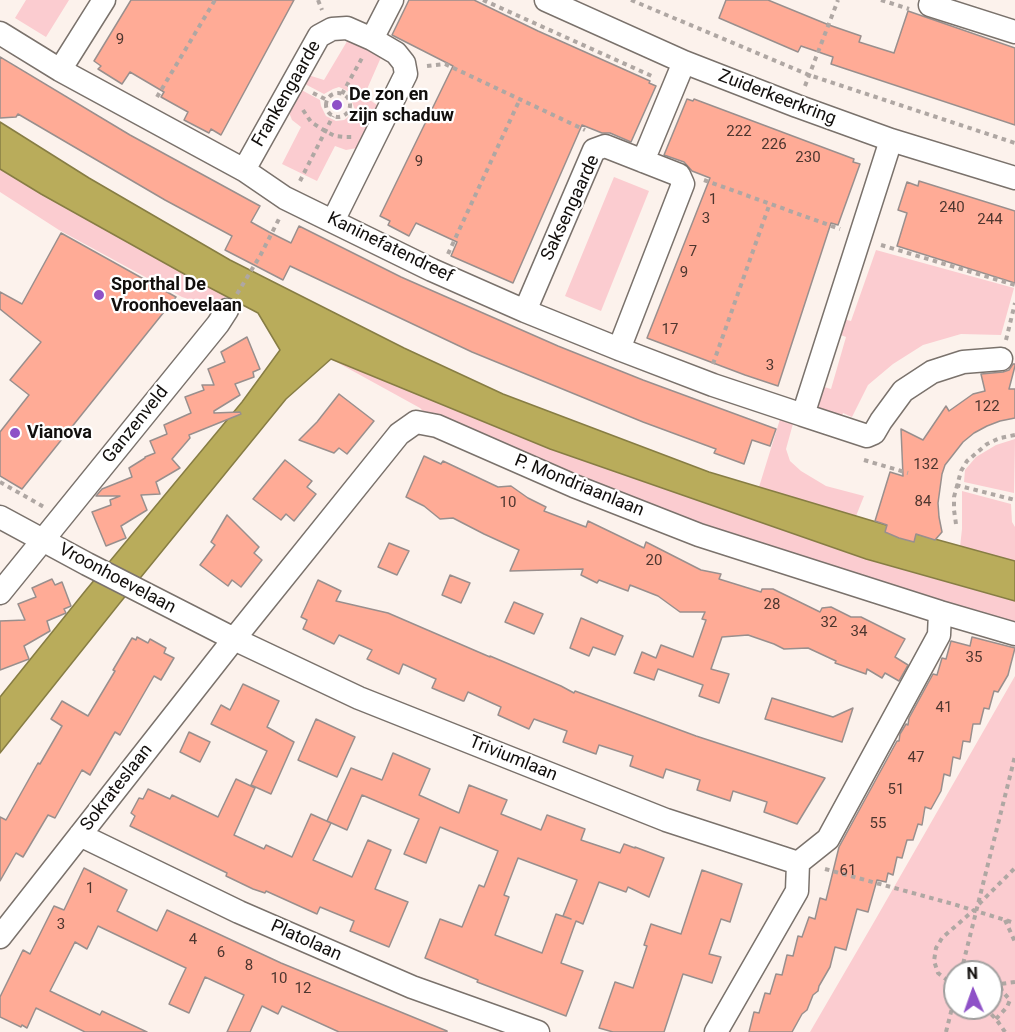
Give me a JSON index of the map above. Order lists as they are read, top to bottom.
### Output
{
  "streets": {
    "street": [
      "Frankengaarde",
      "Zuiderkeerkring",
      "Saksengaarde",
      "Kaninefatendreef",
      "Ganzenveld",
      "P. Mondriaanlaan",
      "Vroonhoevelaan",
      "Triviumlaan",
      "Sokrateslaan",
      "Platolaan"
    ]
  },
  "crossings": [
    ["Frankengaarde", "Kaninefatendreef"],
    ["Saksengaarde", "Kaninefatendreef"],
    ["Ganzenveld", "Vroonhoevelaan"],
    ["P. Mondriaanlaan", "Vroonhoevelaan"],
    ["P. Mondriaanlaan", "Triviumlaan"],
    ["P. Mondriaanlaan", "Sokrateslaan"],
    ["Vroonhoevelaan", "Triviumlaan"],
    ["Vroonhoevelaan", "Sokrateslaan"],
    ["Triviumlaan", "Sokrateslaan"],
    ["Sokrateslaan", "Platolaan"]
  ],
  "places": ["De zon en zijn schaduw", "Sporthal De Vroonhoevelaan", "Vianova"],
  "house_numbers": [
    "9",
    "222",
    "226",
    "230",
    "9",
    "1",
    "240",
    "3",
    "244",
    "7",
    "9",
    "17",
    "3",
    "122",
    "132",
    "84",
    "10",
    "20",
    "28",
    "32",
    "34",
    "35",
    "41",
    "47",
    "51",
    "55",
    "61",
    "1",
    "3",
    "4",
    "6",
    "8",
    "10",
    "12"
  ],
  "north": "top"
}
